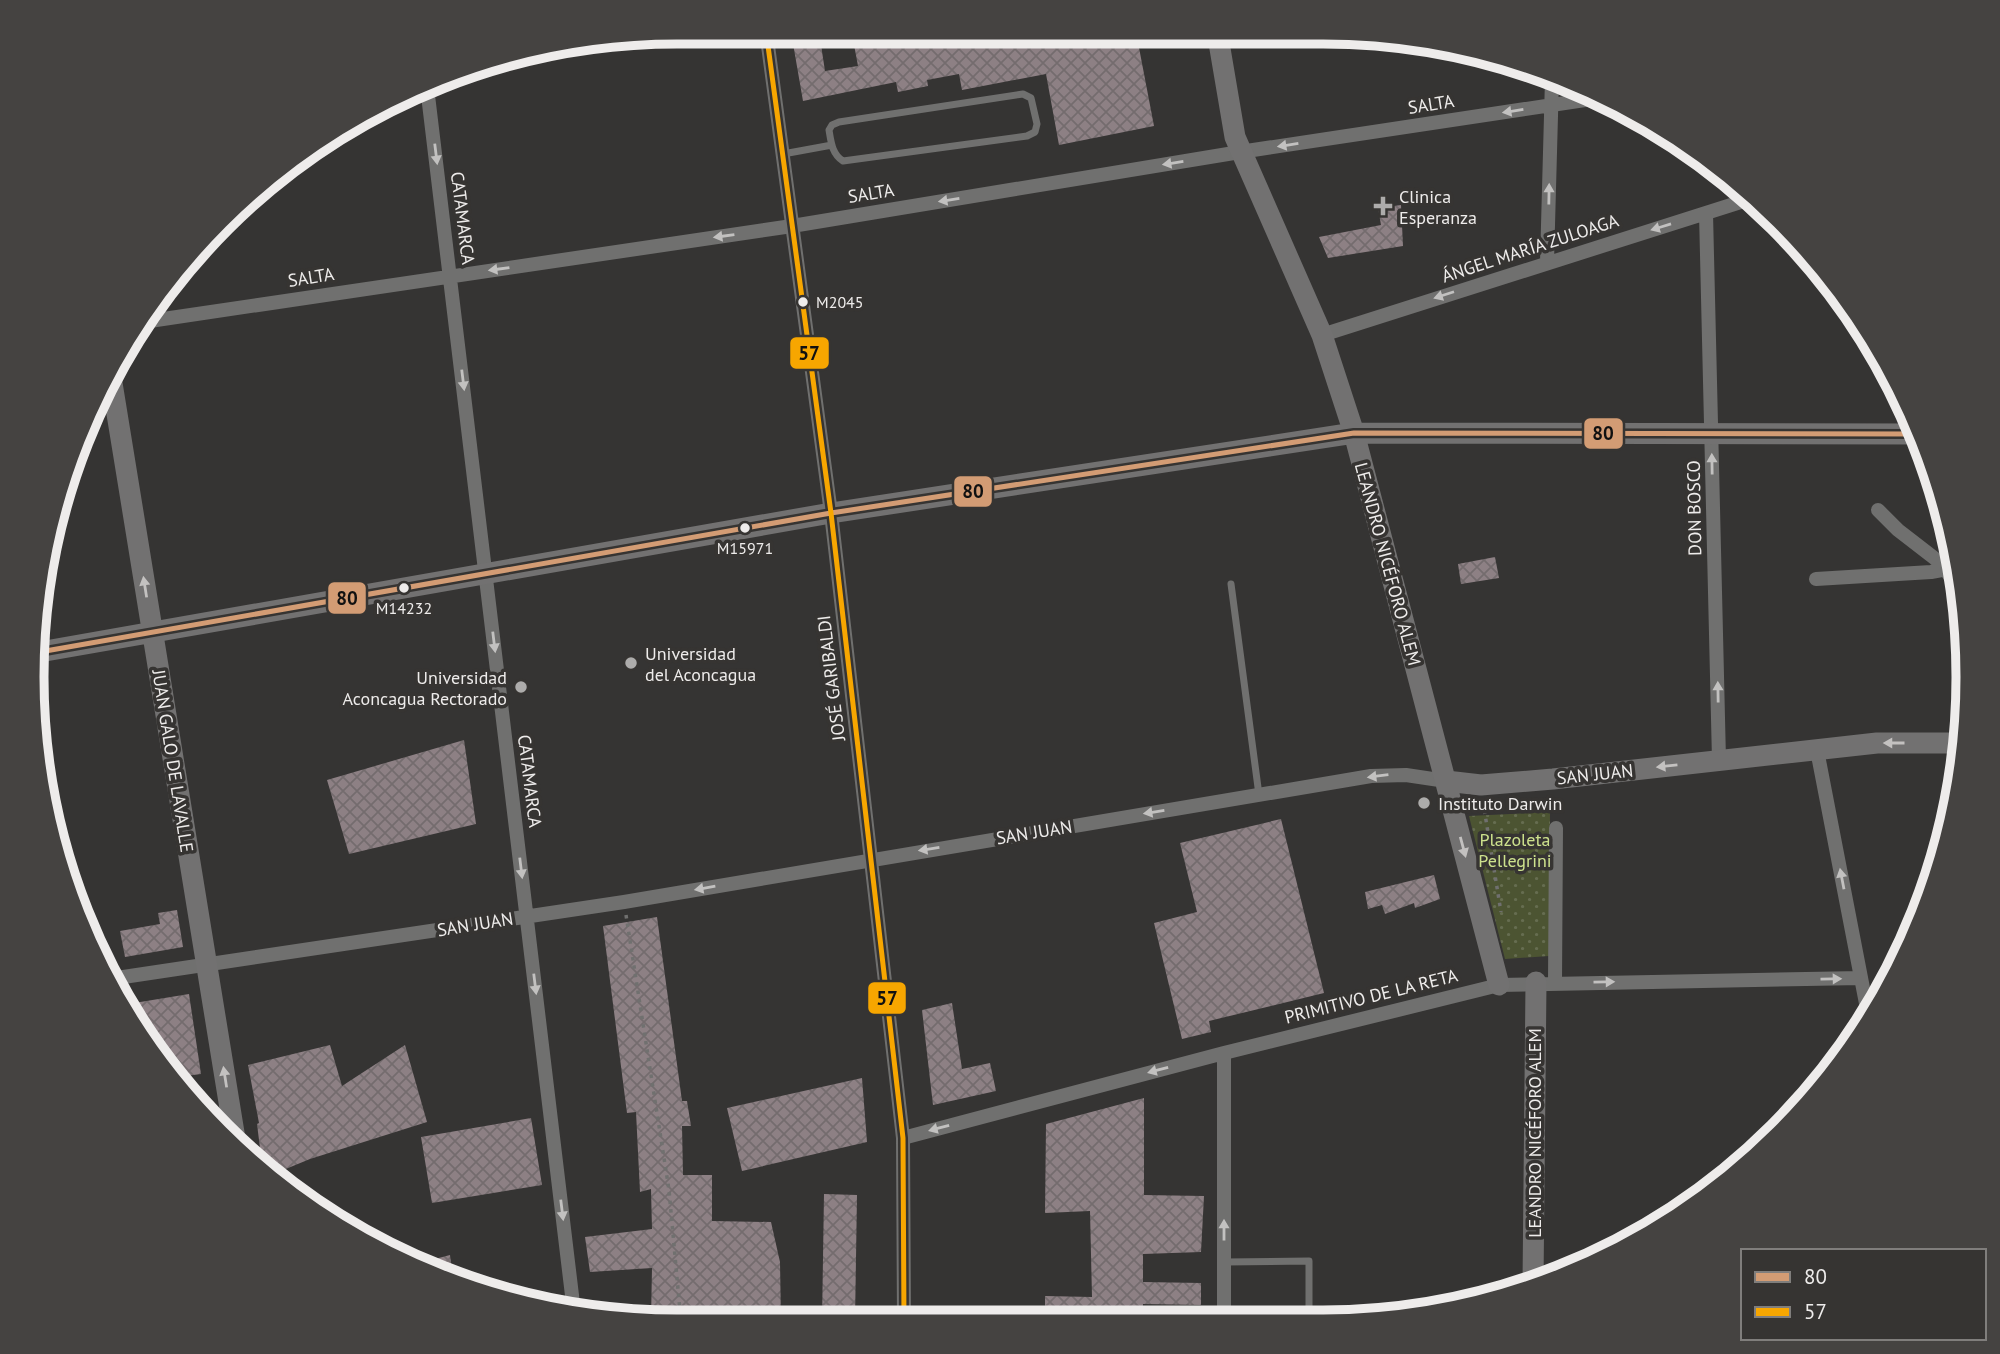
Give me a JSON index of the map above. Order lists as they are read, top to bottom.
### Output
{
  "streets": {
    "street": [
      "SALTA",
      "CATAMARCA",
      "ÁNGEL MARÍA ZULOAGA",
      "DON BOSCO",
      "LEANDRO NICÉFORO ALEM",
      "JOSÉ GARIBALDI",
      "JUAN GALO DE LAVALLE",
      "SAN JUAN",
      "PRIMITIVO DE LA RETA"
    ]
  },
  "crossings": [
    ["SALTA", "CATAMARCA"],
    ["SALTA", "LEANDRO NICÉFORO ALEM"],
    ["SALTA", "JOSÉ GARIBALDI"],
    ["CATAMARCA", "SAN JUAN"],
    ["ÁNGEL MARÍA ZULOAGA", "DON BOSCO"],
    ["ÁNGEL MARÍA ZULOAGA", "LEANDRO NICÉFORO ALEM"],
    ["DON BOSCO", "SAN JUAN"],
    ["LEANDRO NICÉFORO ALEM", "SAN JUAN"],
    ["LEANDRO NICÉFORO ALEM", "PRIMITIVO DE LA RETA"],
    ["JOSÉ GARIBALDI", "SAN JUAN"],
    ["JOSÉ GARIBALDI", "PRIMITIVO DE LA RETA"],
    ["JUAN GALO DE LAVALLE", "SAN JUAN"]
  ],
  "one_way": [
    "SALTA",
    "CATAMARCA",
    "ÁNGEL MARÍA ZULOAGA",
    "DON BOSCO",
    "JUAN GALO DE LAVALLE",
    "SAN JUAN"
  ],
  "parks": ["Plazoleta Pellegrini"],
  "places": {
    "health": ["Clinica Esperanza"],
    "other": [
      "M2045",
      "M15971",
      "M14232",
      "Universidad del Aconcagua",
      "Universidad Aconcagua Rectorado",
      "Instituto Darwin"
    ]
  },
  "lines": ["transit line 57", "transit line 80"],
  "legend": ["80", "57"]
}
